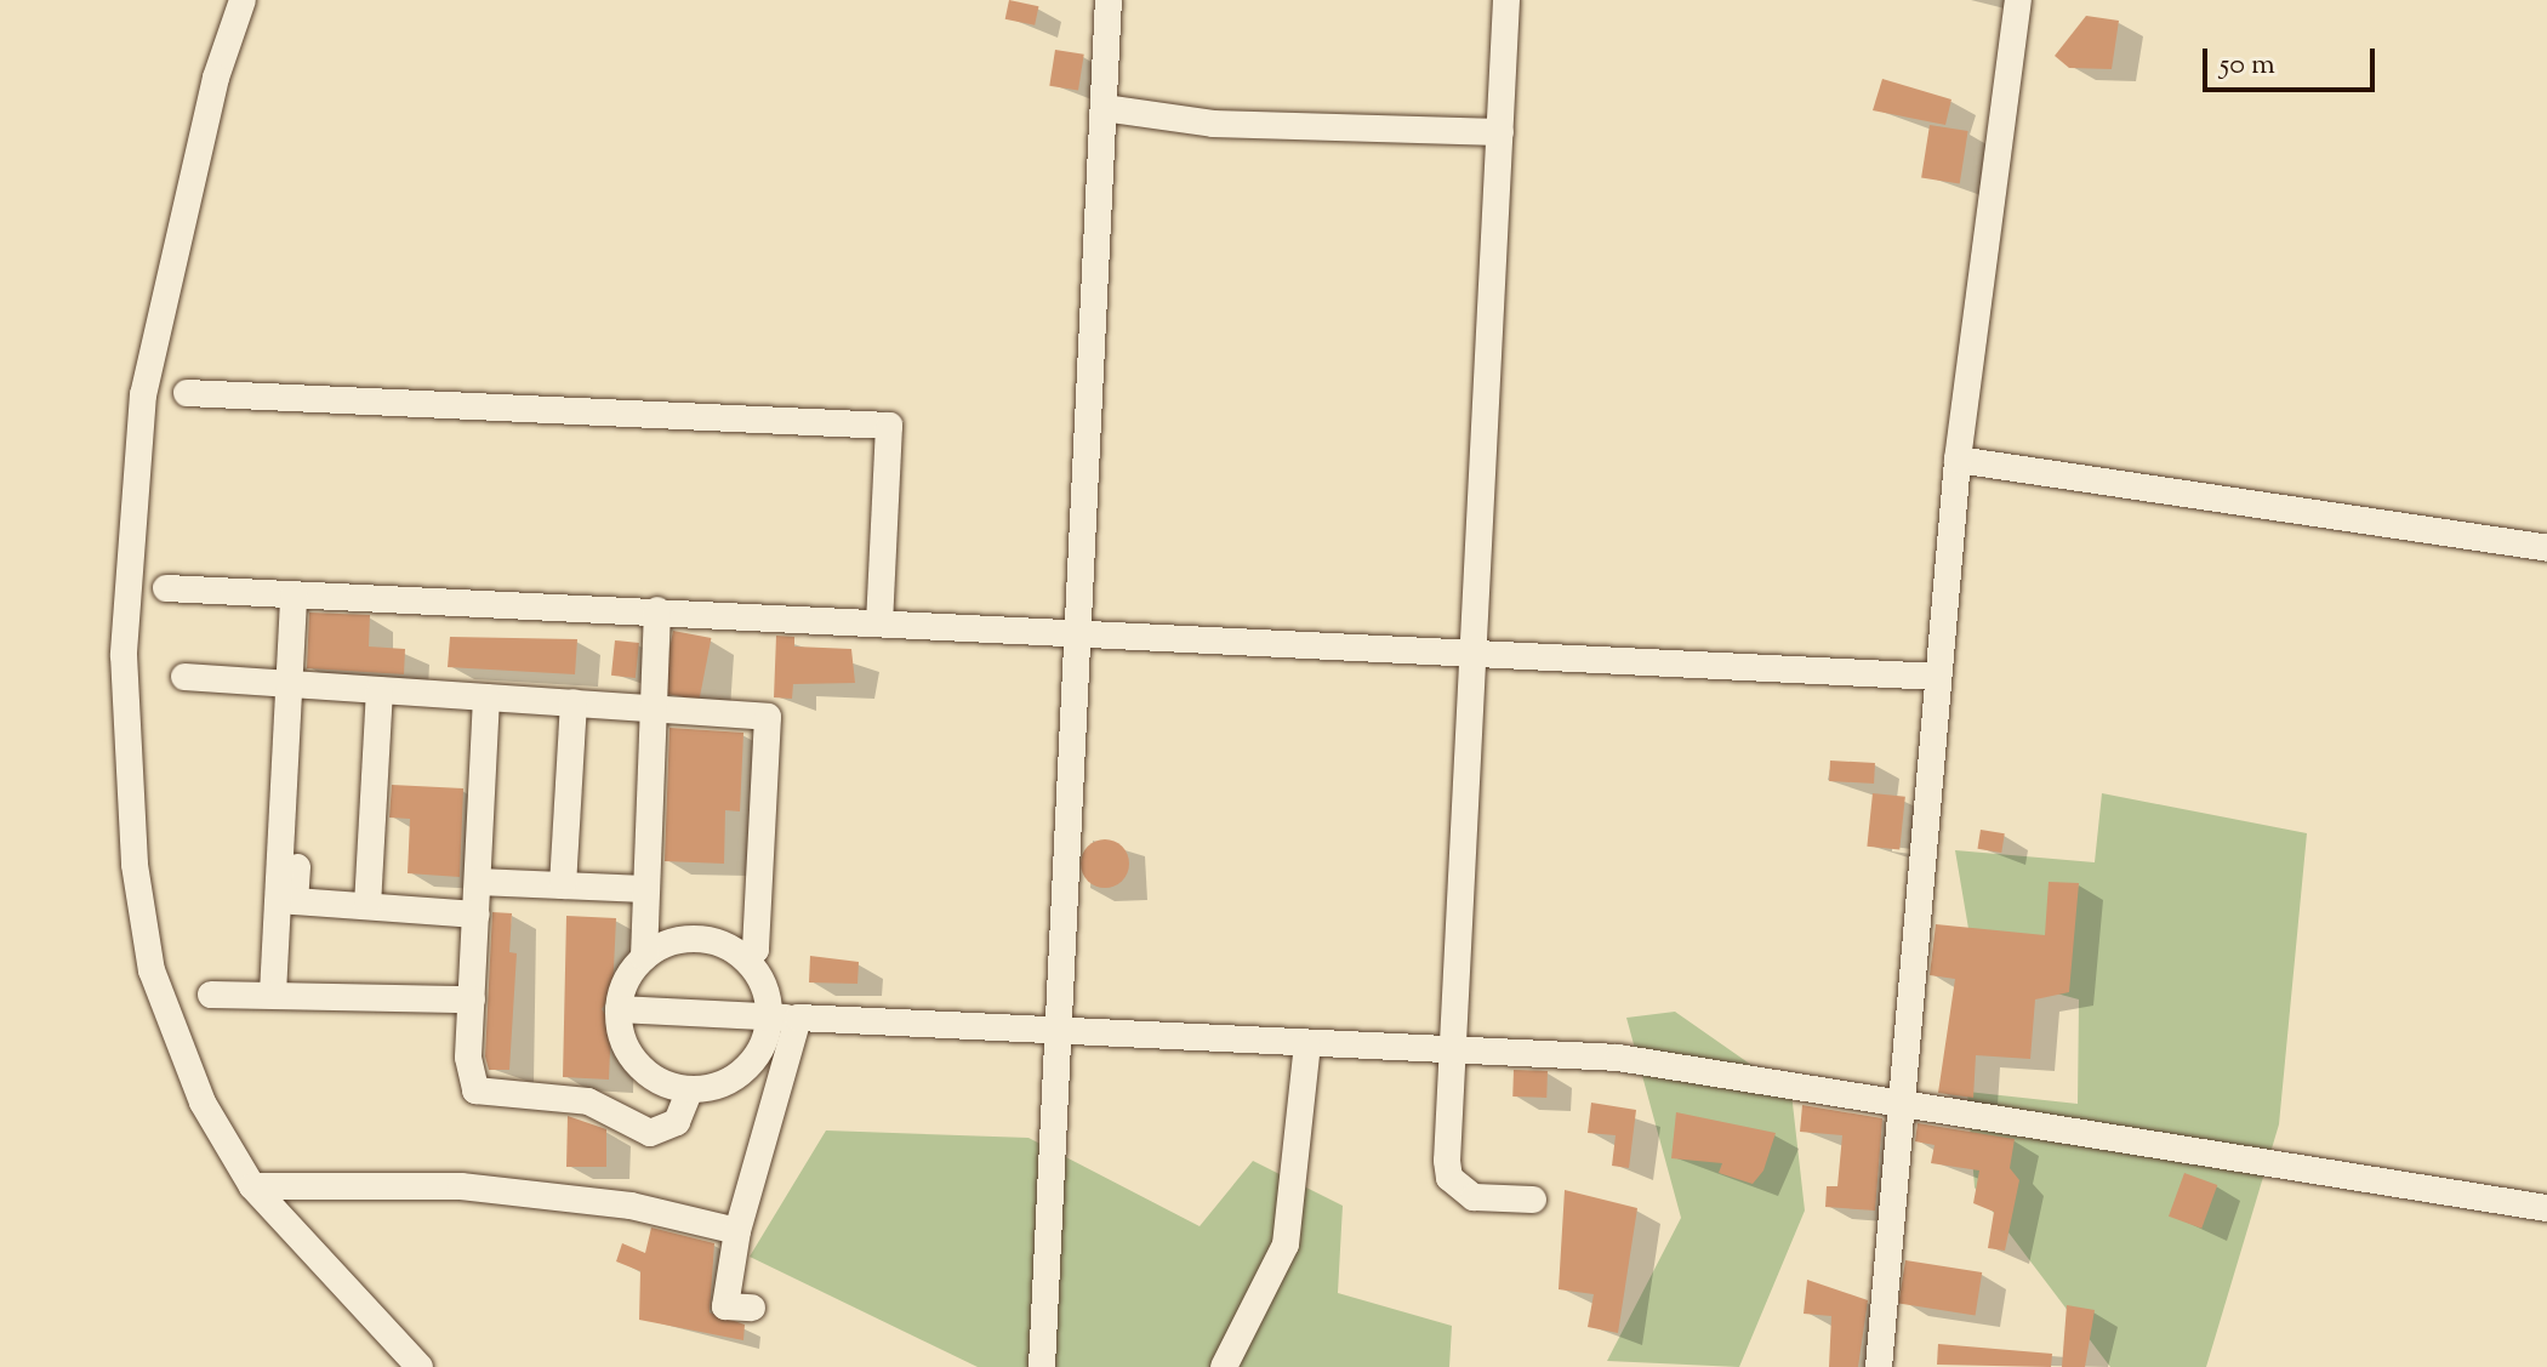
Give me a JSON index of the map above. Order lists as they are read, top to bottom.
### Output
{
  "scale_bar": "50 m"
}
